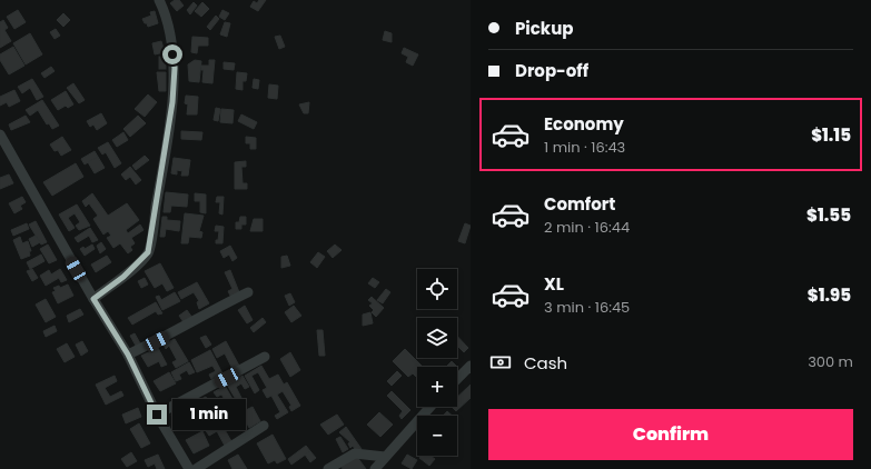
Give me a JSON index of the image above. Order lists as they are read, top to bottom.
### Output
{
  "page": {
    "banner": ["Pickup", "Drop-off"],
    "list": [
      {
        "name": "Economy",
        "note": "1 min · 16:43",
        "value": "$1.15"
      },
      {
        "name": "Comfort",
        "note": "2 min · 16:44",
        "value": "$1.55"
      },
      {
        "name": "XL",
        "note": "3 min · 16:45",
        "value": "$1.95"
      }
    ],
    "map_buttons": ["+", "−"],
    "pay": ["Cash", "300 m"],
    "bubble": "1 min",
    "buttons": "Confirm"
  }
}
